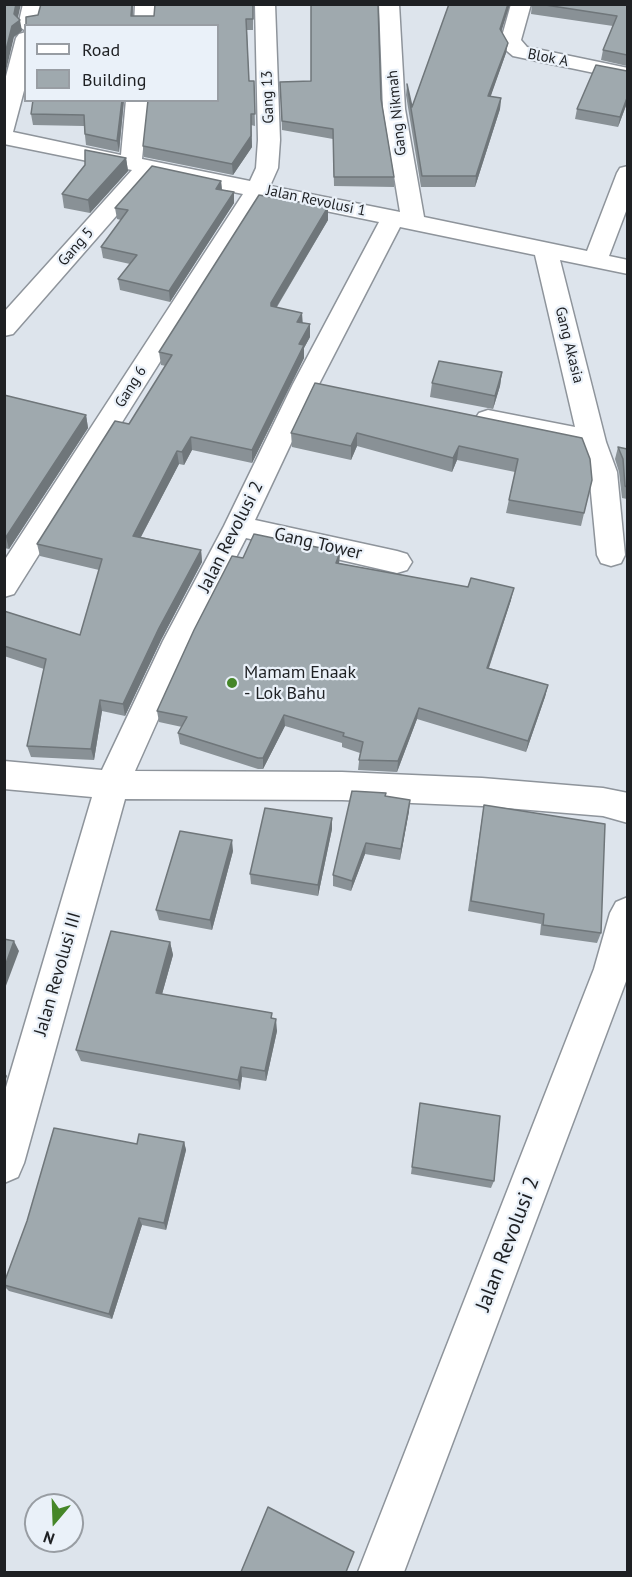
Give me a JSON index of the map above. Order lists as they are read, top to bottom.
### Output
{
  "streets": {
    "street": [
      "Blok A",
      "Gang 13",
      "Gang Nikmah",
      "Jalan Revolusi 1",
      "Gang 5",
      "Gang Akasia",
      "Gang 6",
      "Jalan Revolusi 2",
      "Gang Tower",
      "Jalan Revolusi III"
    ]
  },
  "crossings": [
    ["Gang 13", "Jalan Revolusi 1"],
    ["Gang 13", "Gang 6"],
    ["Gang Nikmah", "Jalan Revolusi 1"],
    ["Gang Nikmah", "Jalan Revolusi 2"],
    ["Jalan Revolusi 1", "Gang 5"],
    ["Jalan Revolusi 1", "Gang Akasia"],
    ["Jalan Revolusi 1", "Gang 6"],
    ["Jalan Revolusi 1", "Jalan Revolusi 2"],
    ["Jalan Revolusi 2", "Gang Tower"],
    ["Jalan Revolusi 2", "Jalan Revolusi III"]
  ],
  "places": ["Mamam Enaak - Lok Bahu"],
  "legend": ["Road", "Building"],
  "north": "bottom"
}
